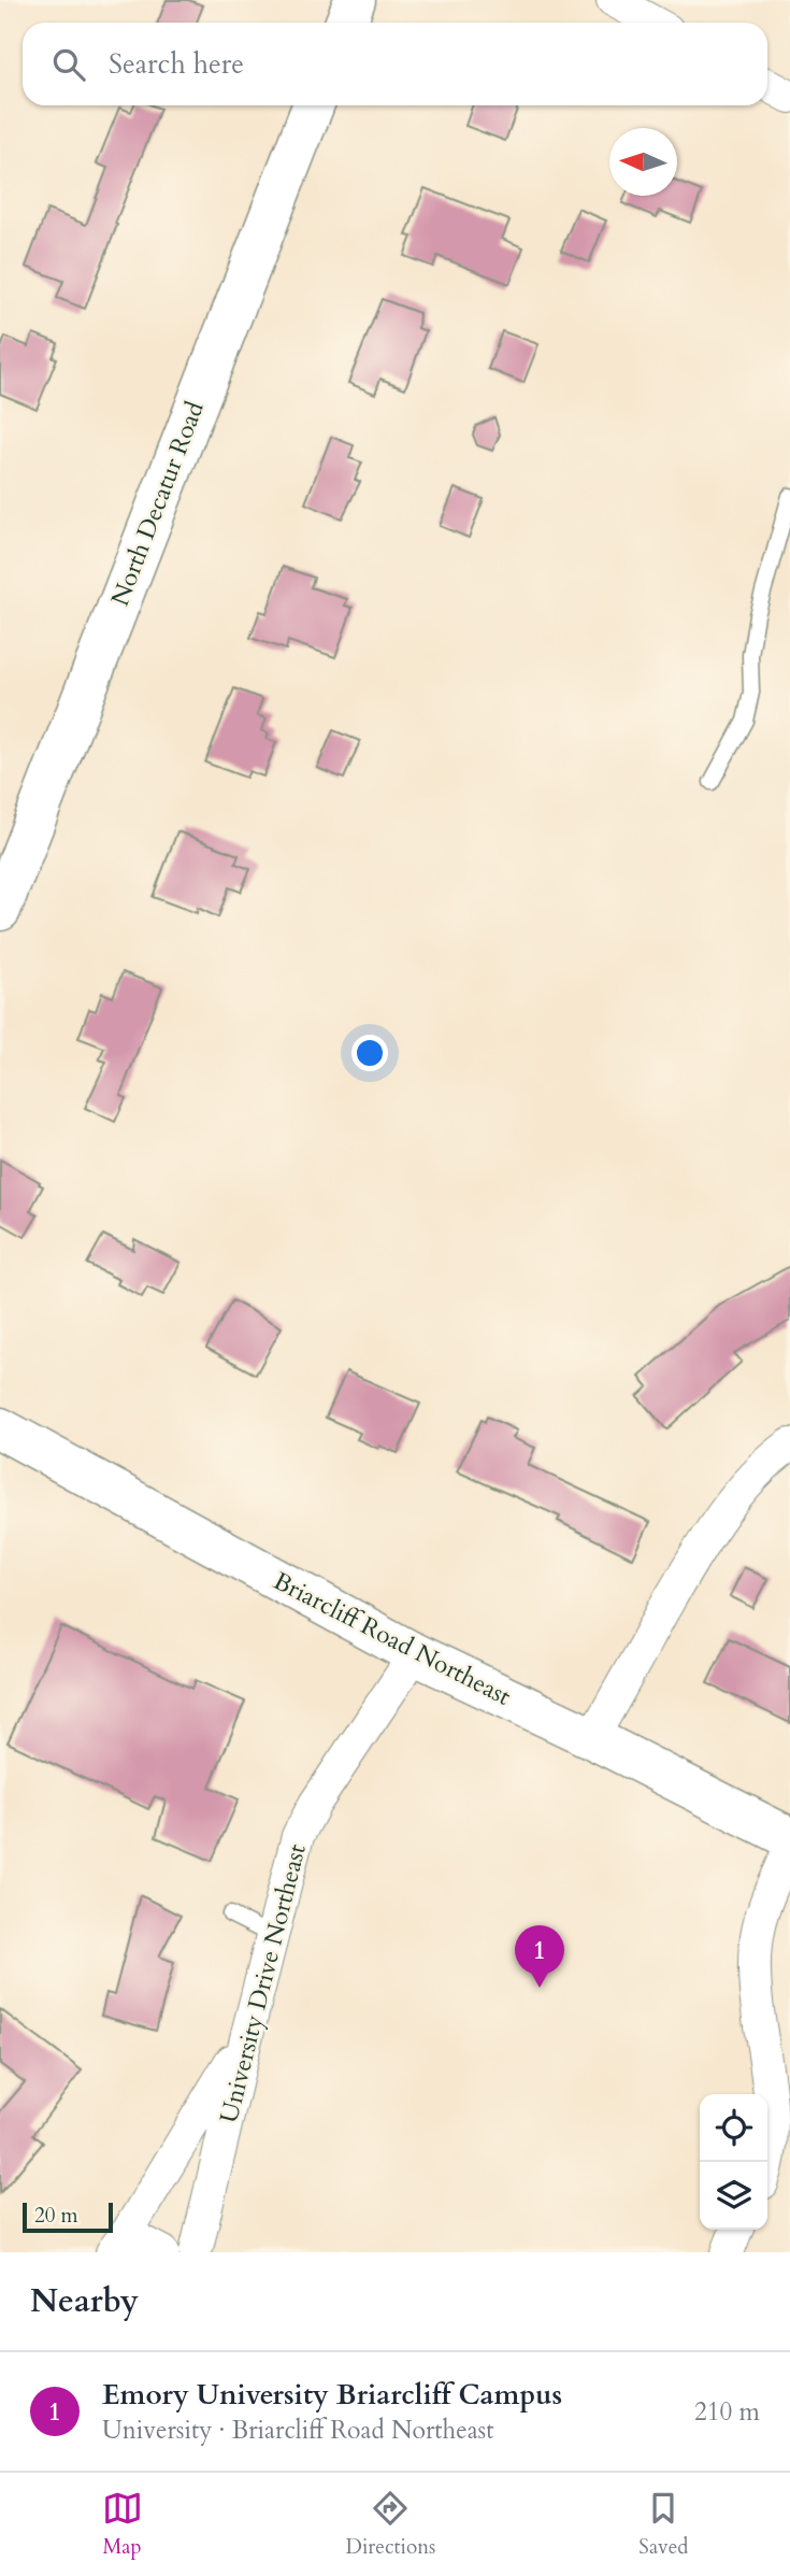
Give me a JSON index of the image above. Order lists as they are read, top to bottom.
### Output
{
  "streets": {
    "main road": ["North Decatur Road", "Briarcliff Road Northeast"],
    "street": ["University Drive Northeast"]
  },
  "crossings": [
    ["Briarcliff Road Northeast", "University Drive Northeast"]
  ],
  "scale_bar": "20 m",
  "north": "left",
  "page": {
    "search": "Search here",
    "pins": "1",
    "scale": "20 m",
    "heading": "Nearby",
    "list": [
      {
        "mark": "1",
        "name": "Emory University Briarcliff Campus",
        "note": "University · Briarcliff Road Northeast",
        "value": "210 m"
      }
    ],
    "nav": ["Map", "Directions", "Saved"]
  }
}
